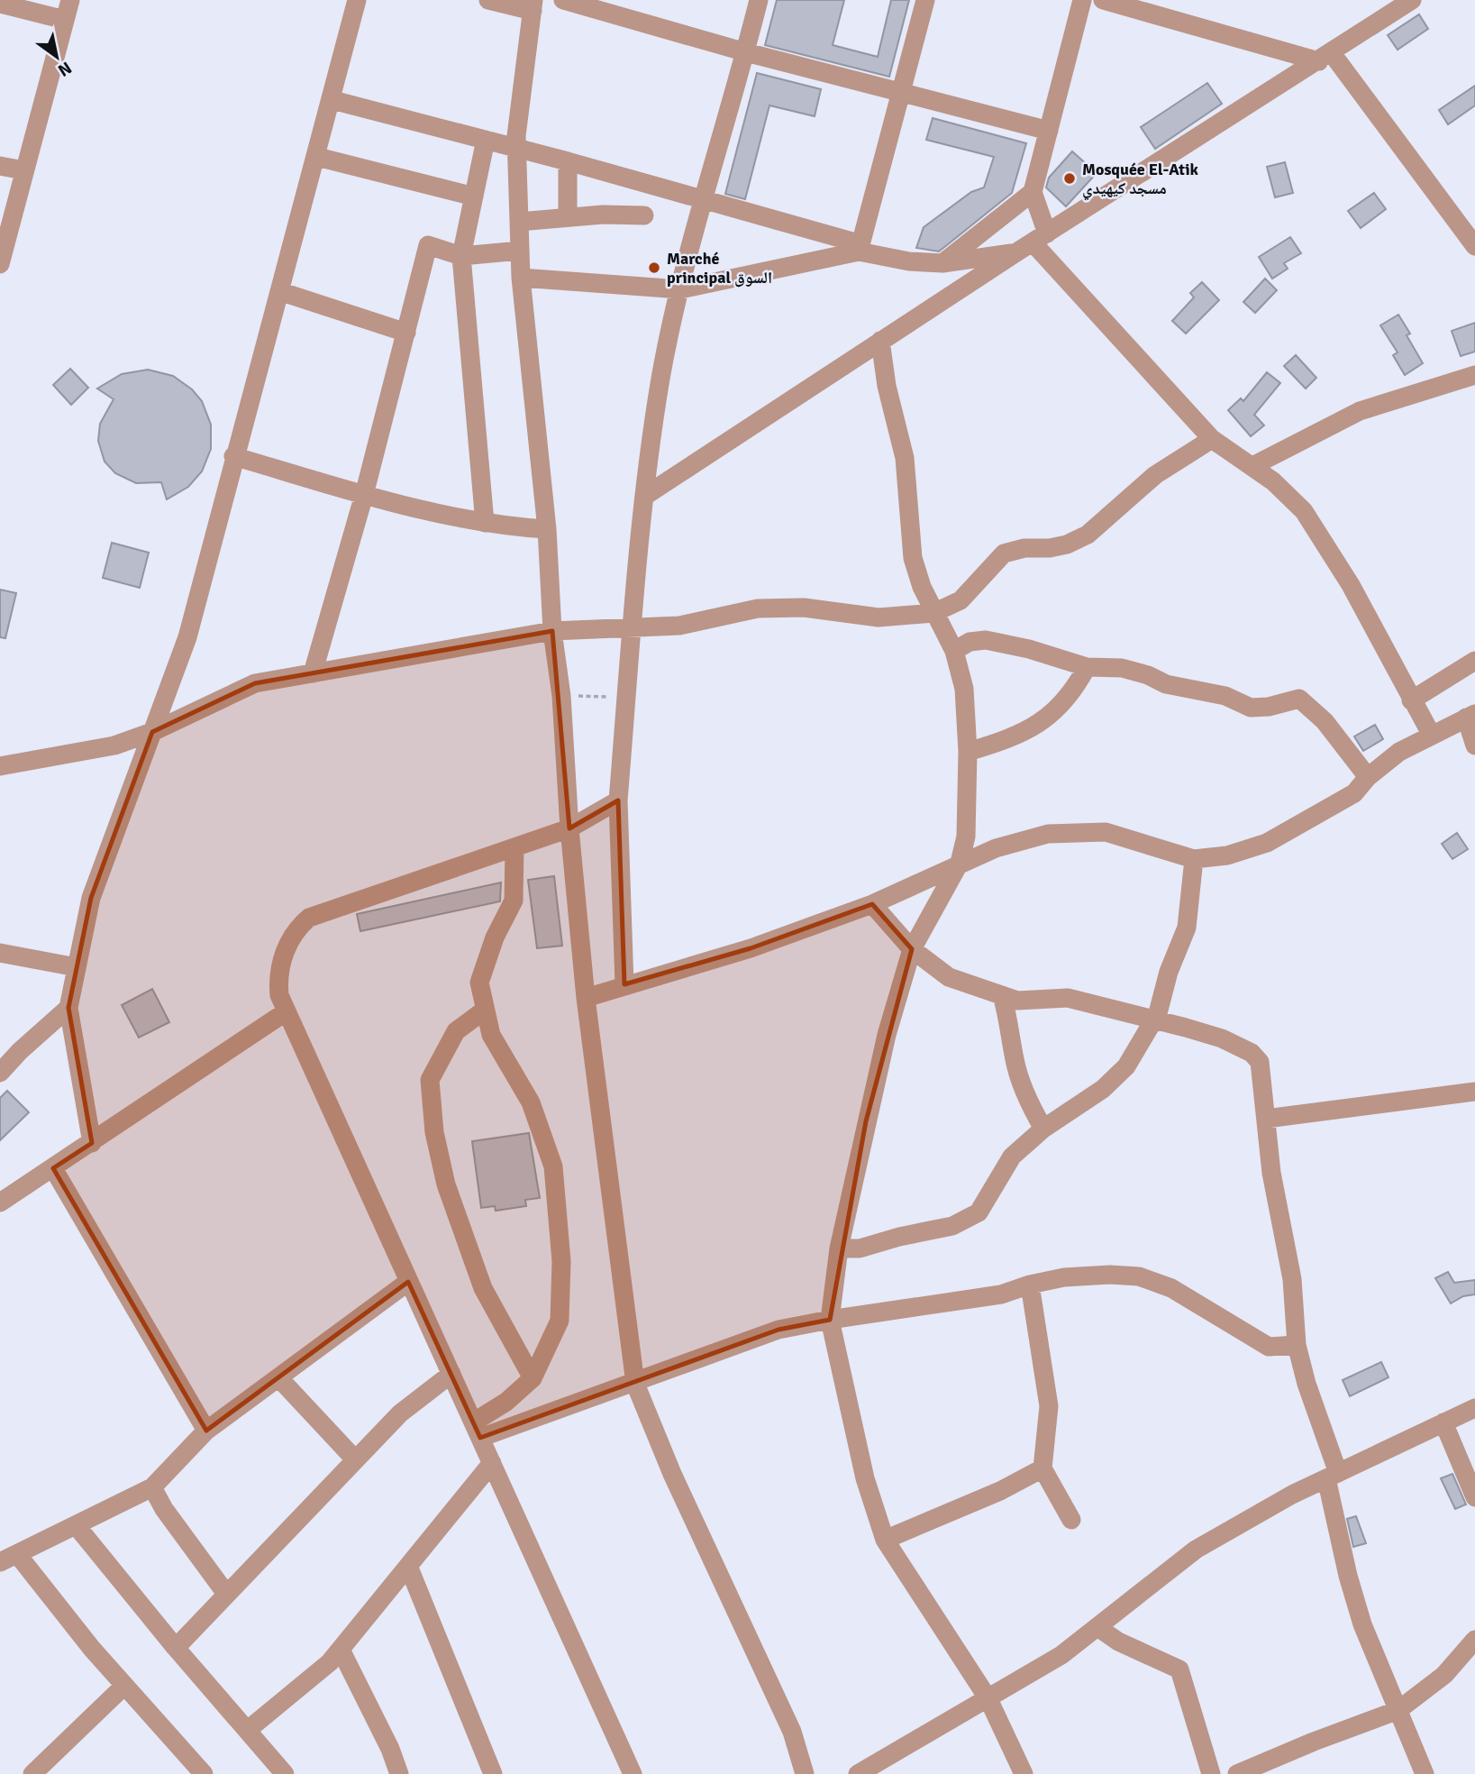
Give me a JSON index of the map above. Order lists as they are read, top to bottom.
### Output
{
  "places": ["Mosquée El-Atik مسجد كيهيدي", "Marché principal السوق"],
  "north": "bottom right"
}
